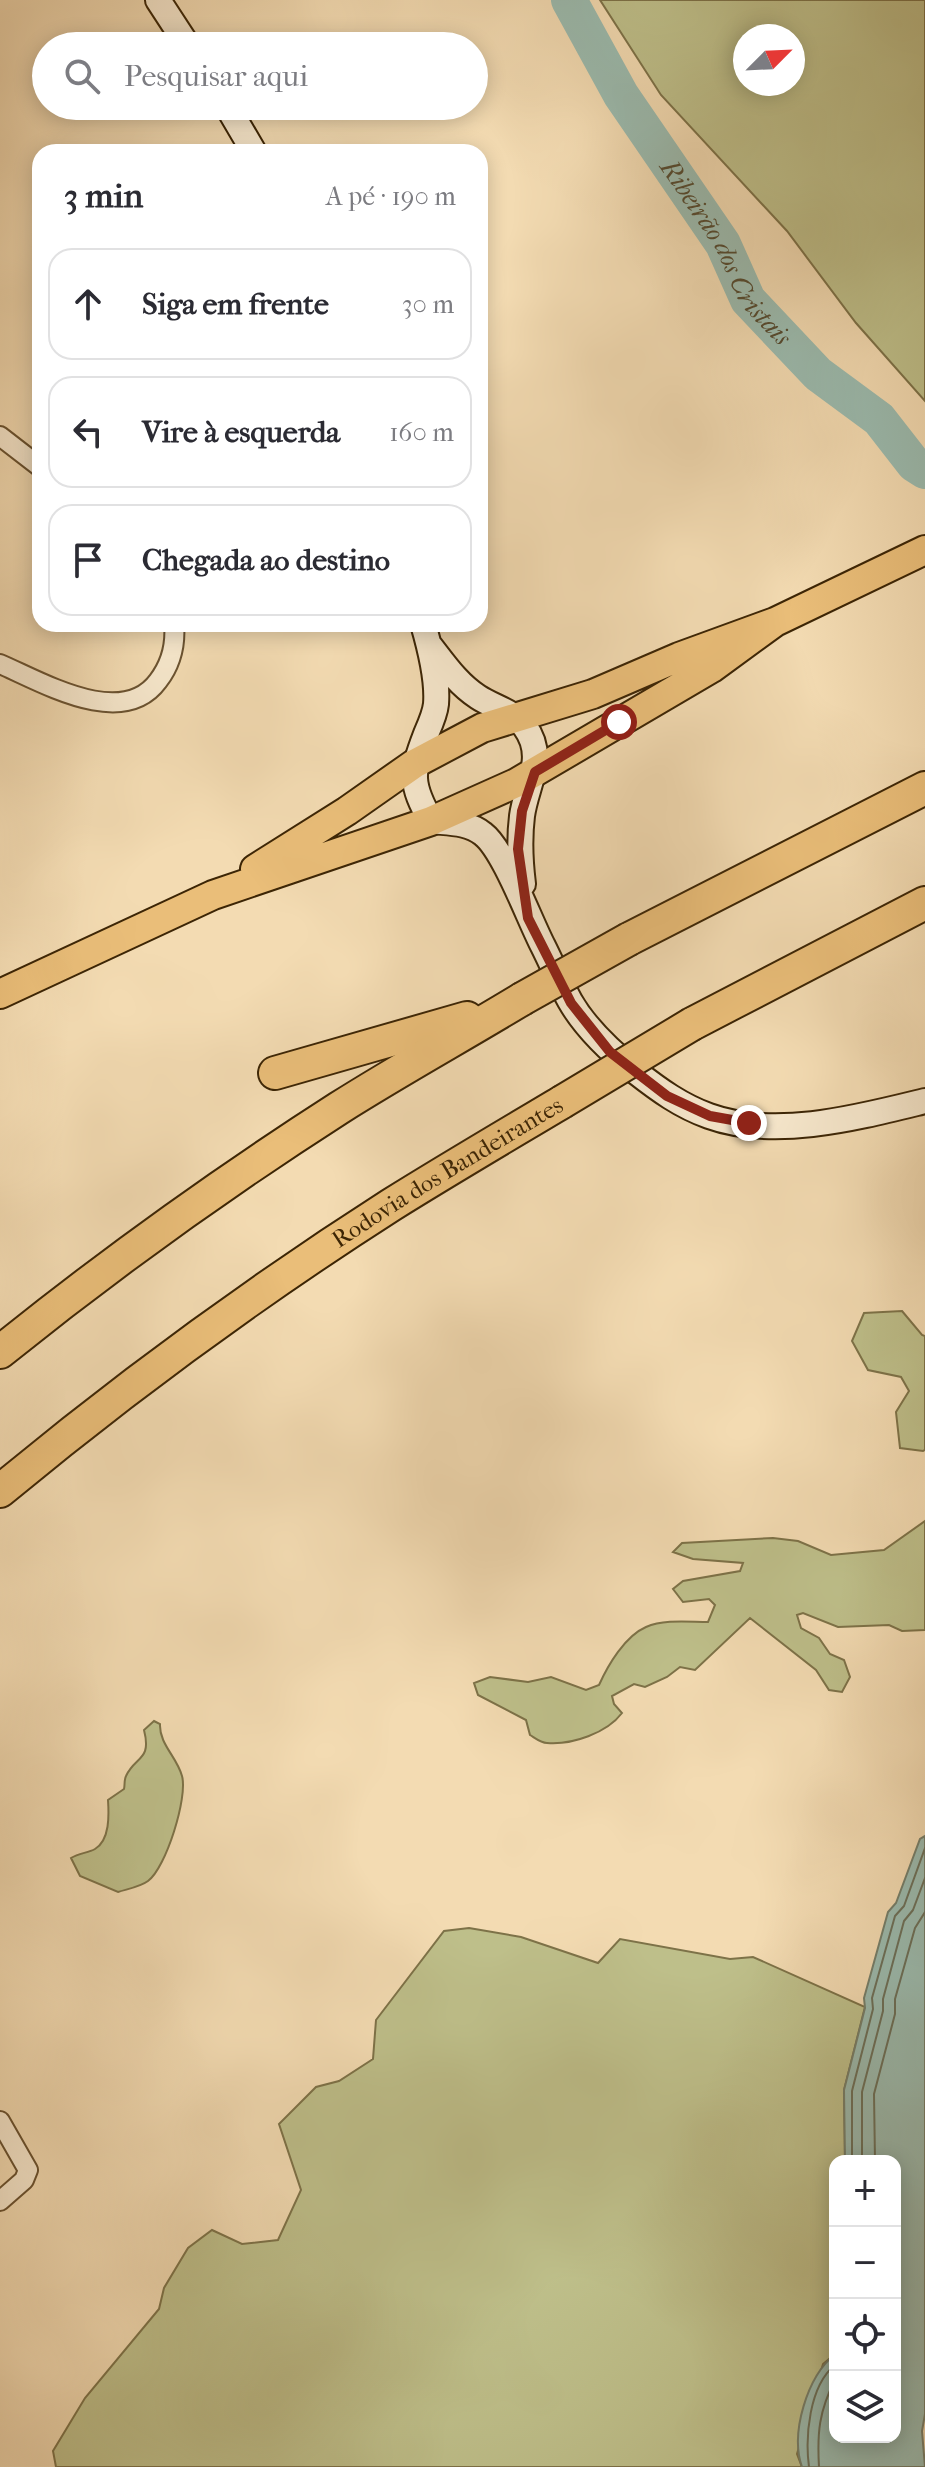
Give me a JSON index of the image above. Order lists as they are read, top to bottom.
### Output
{
  "streets": {
    "highway": ["Rodovia dos Bandeirantes"]
  },
  "water": ["Ribeirão dos Cristais"],
  "north": "top right",
  "page": {
    "search": "Pesquisar aqui",
    "heading": ["3 min", "A pé · 190 m"],
    "list": [
      ["Siga em frente", "30 m"],
      ["Vire à esquerda", "160 m"],
      "Chegada ao destino"
    ],
    "map_buttons": ["+", "−"]
  }
}
